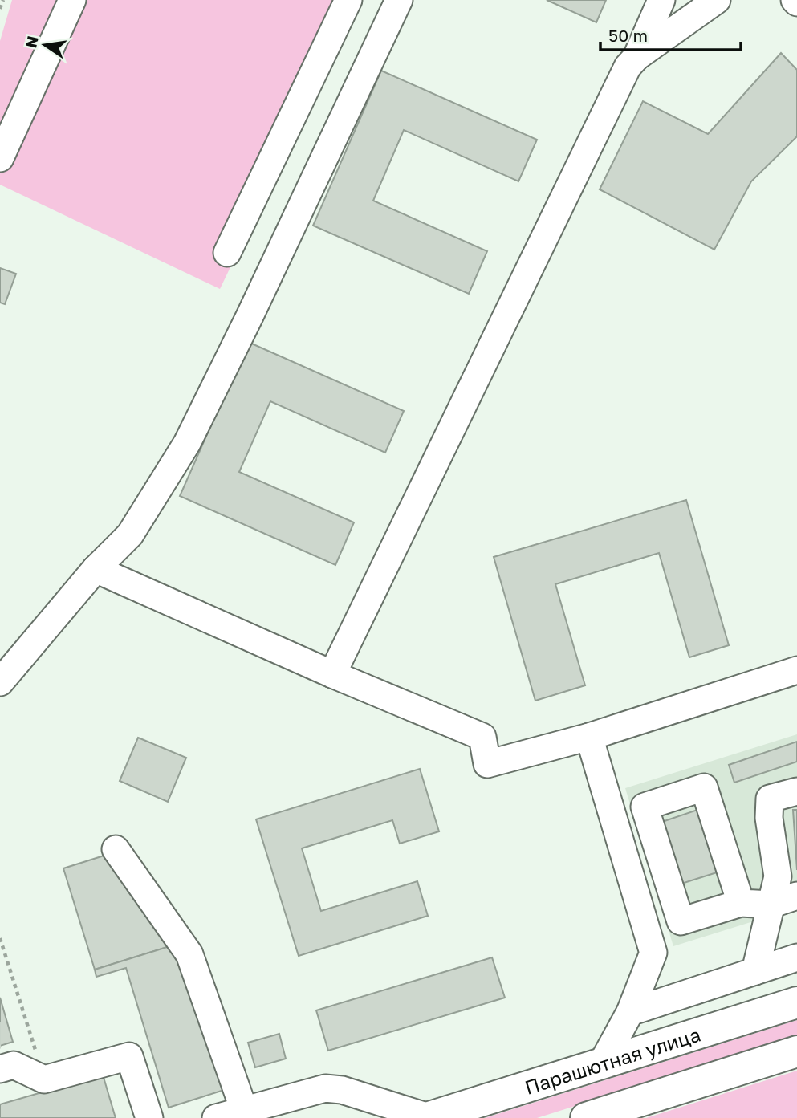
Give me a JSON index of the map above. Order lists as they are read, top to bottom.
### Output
{
  "streets": {
    "main road": ["Парашютная улица"]
  },
  "scale_bar": "50 m",
  "north": "left"
}
